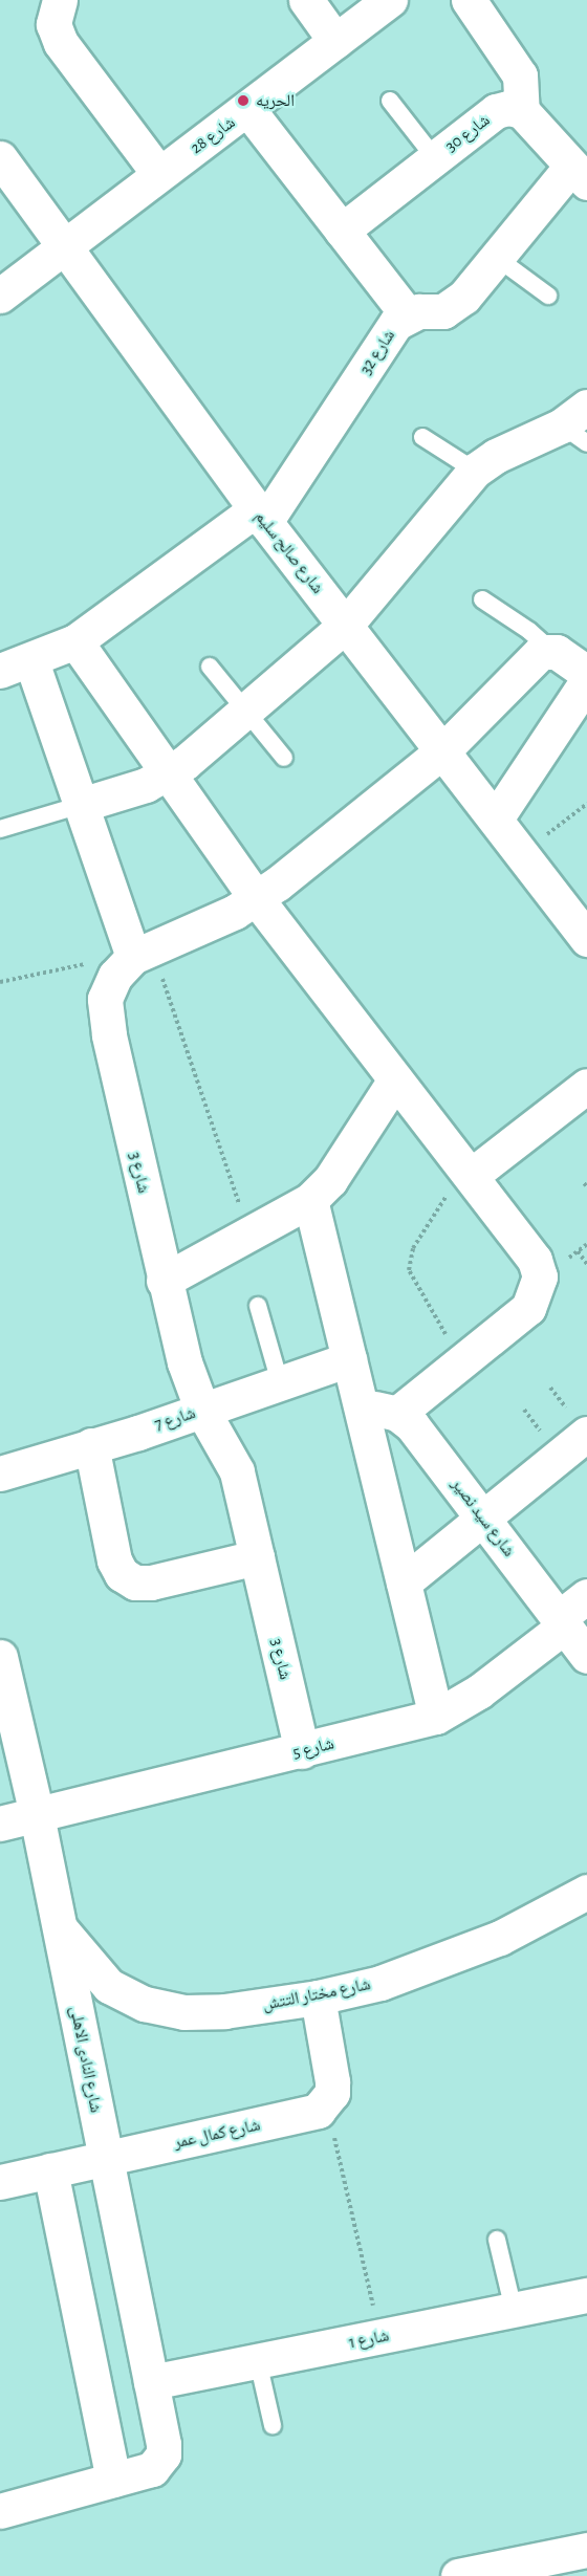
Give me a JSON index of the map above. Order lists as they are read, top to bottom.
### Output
{
  "streets": {
    "street": [
      "شارع 30",
      "شارع 28",
      "شارع 32",
      "شارع صالح سليم",
      "شارع 3",
      "شارع 7",
      "شارع سيد نصير",
      "شارع 5",
      "شارع مختار التتش",
      "شارع النادى الاهلى",
      "شارع كمال عمر",
      "شارع 1"
    ]
  },
  "crossings": [
    ["شارع 28", "شارع صالح سليم"],
    ["شارع 32", "شارع صالح سليم"],
    ["شارع صالح سليم", "شارع 3"],
    ["شارع 3", "شارع 7"],
    ["شارع 3", "شارع 5"],
    ["شارع سيد نصير", "شارع 5"],
    ["شارع 5", "شارع النادى الاهلى"],
    ["شارع مختار التتش", "شارع النادى الاهلى"],
    ["شارع النادى الاهلى", "شارع كمال عمر"],
    ["شارع النادى الاهلى", "شارع 1"]
  ],
  "places": ["الحريه"]
}
